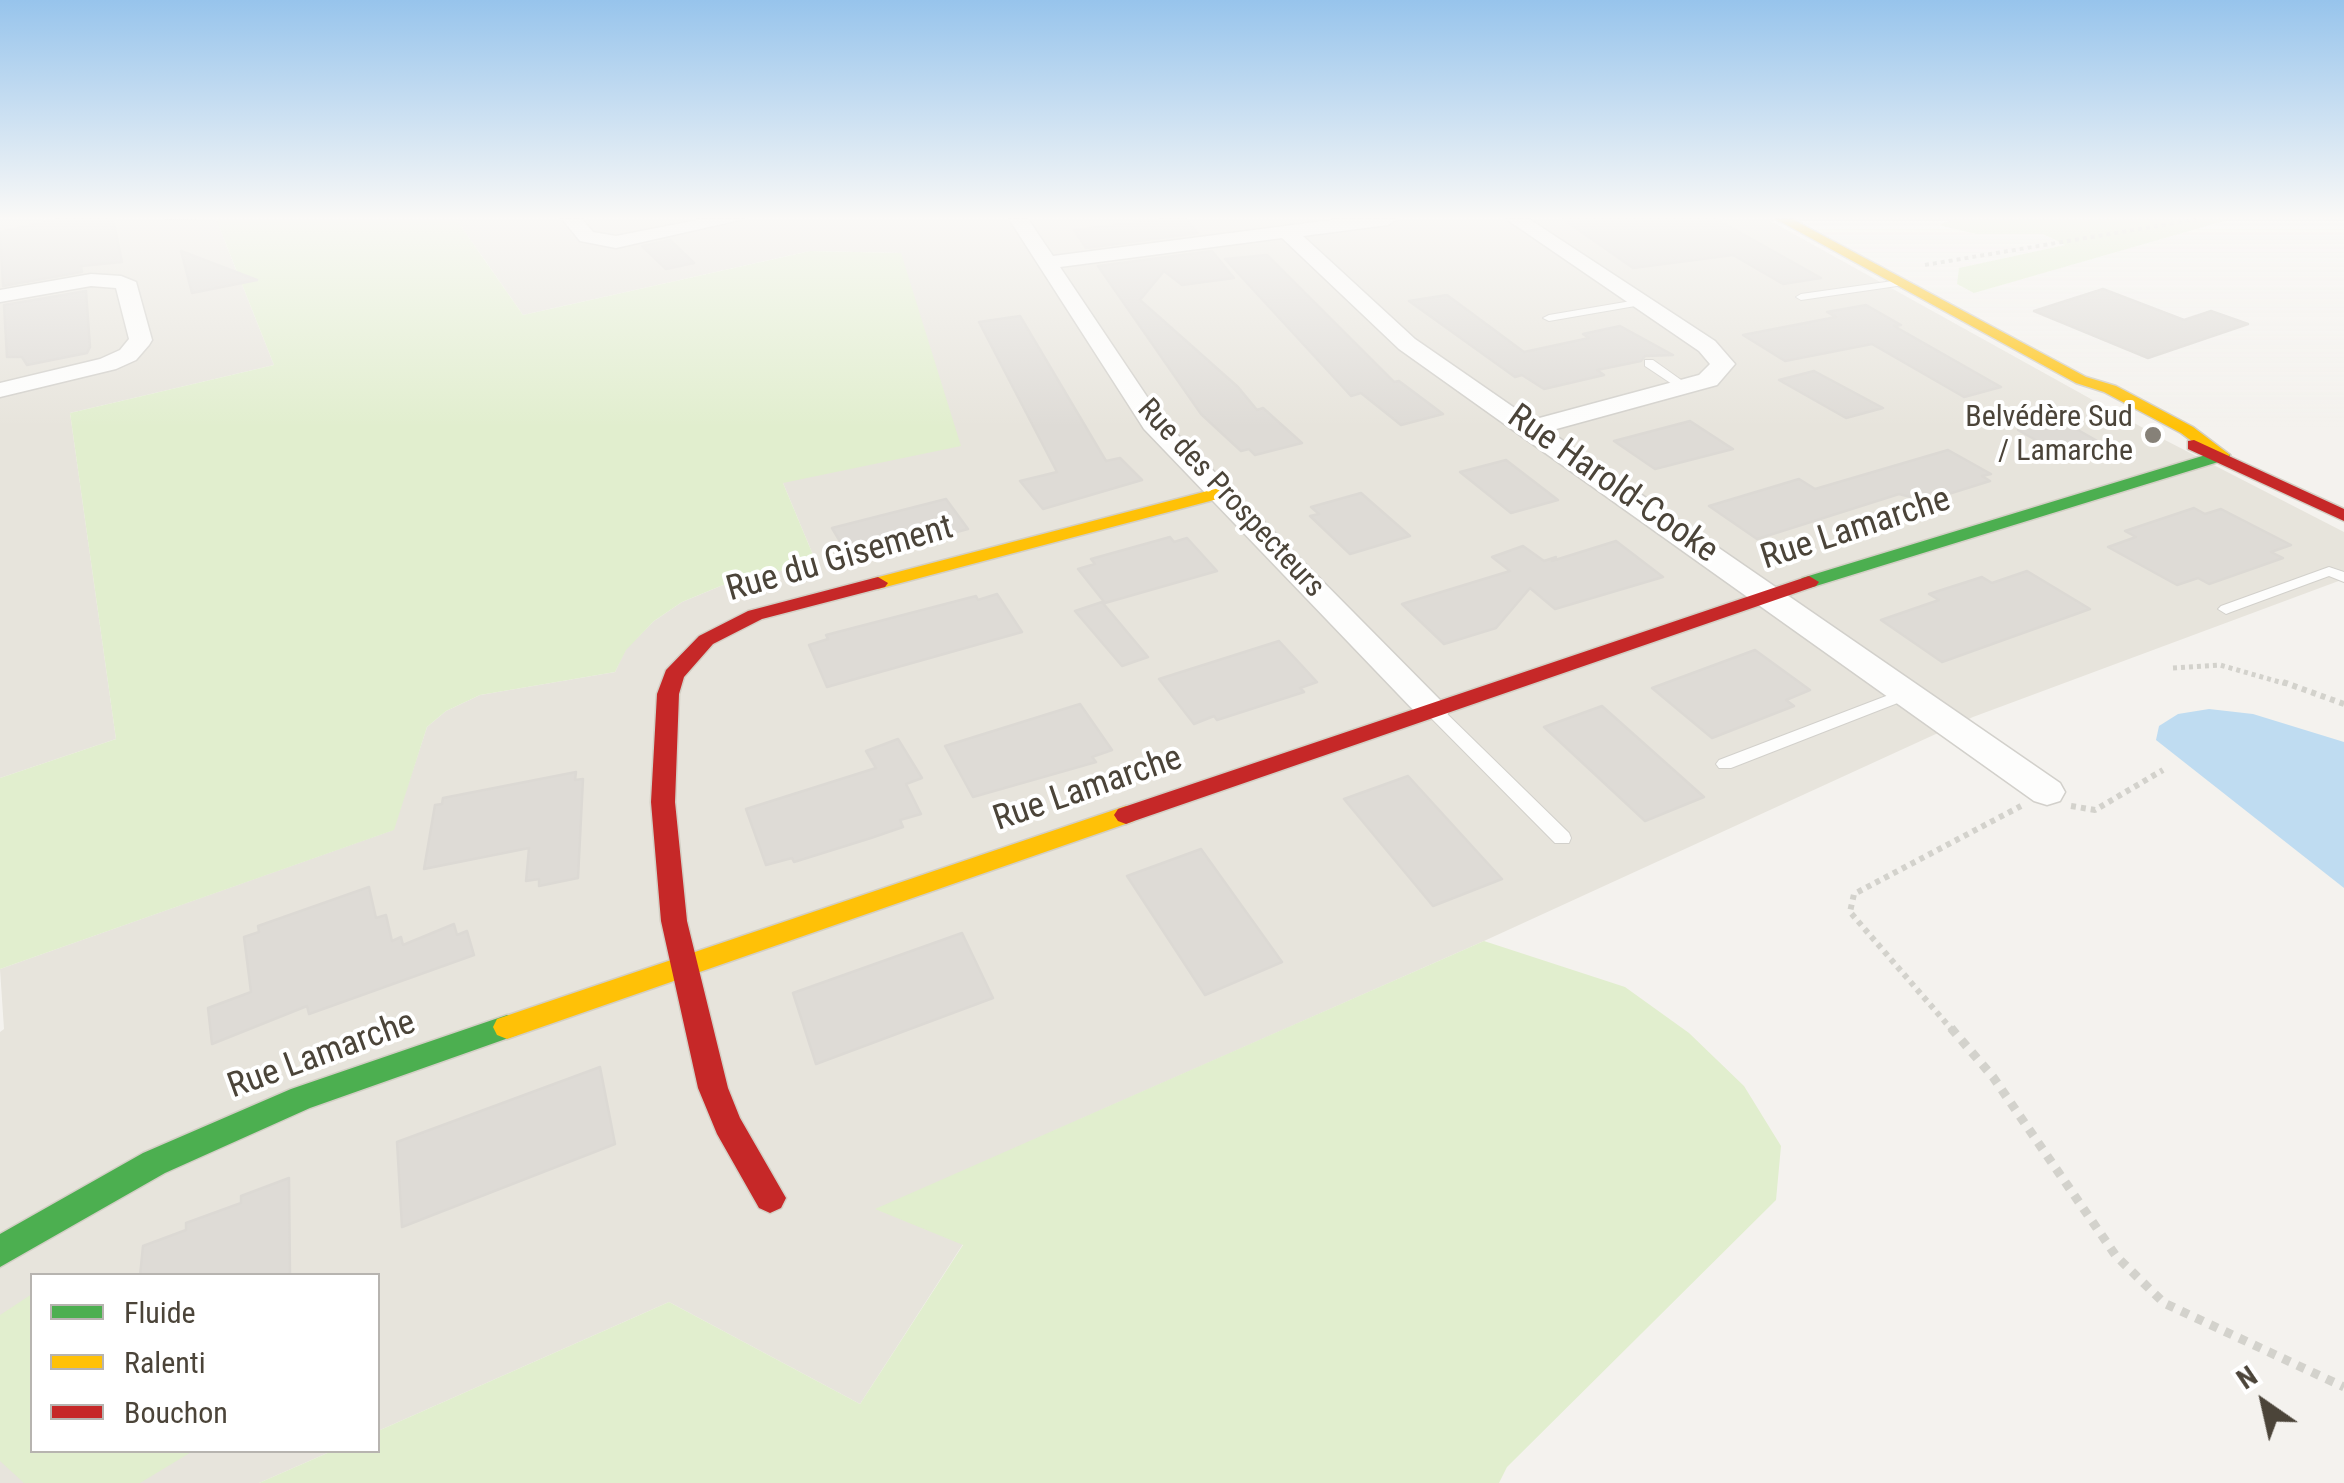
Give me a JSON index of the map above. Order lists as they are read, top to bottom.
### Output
{
  "streets": {
    "street": [
      "Rue Harold-Cooke",
      "Rue des Prospecteurs",
      "Rue Lamarche",
      "Rue du Gisement"
    ]
  },
  "crossings": [
    ["Rue Harold-Cooke", "Rue Lamarche"],
    ["Rue des Prospecteurs", "Rue Lamarche"],
    ["Rue des Prospecteurs", "Rue du Gisement"],
    ["Rue Lamarche", "Rue du Gisement"]
  ],
  "places": ["Belvédère Sud / Lamarche"],
  "legend": ["Fluide", "Ralenti", "Bouchon"],
  "north": "top left"
}
